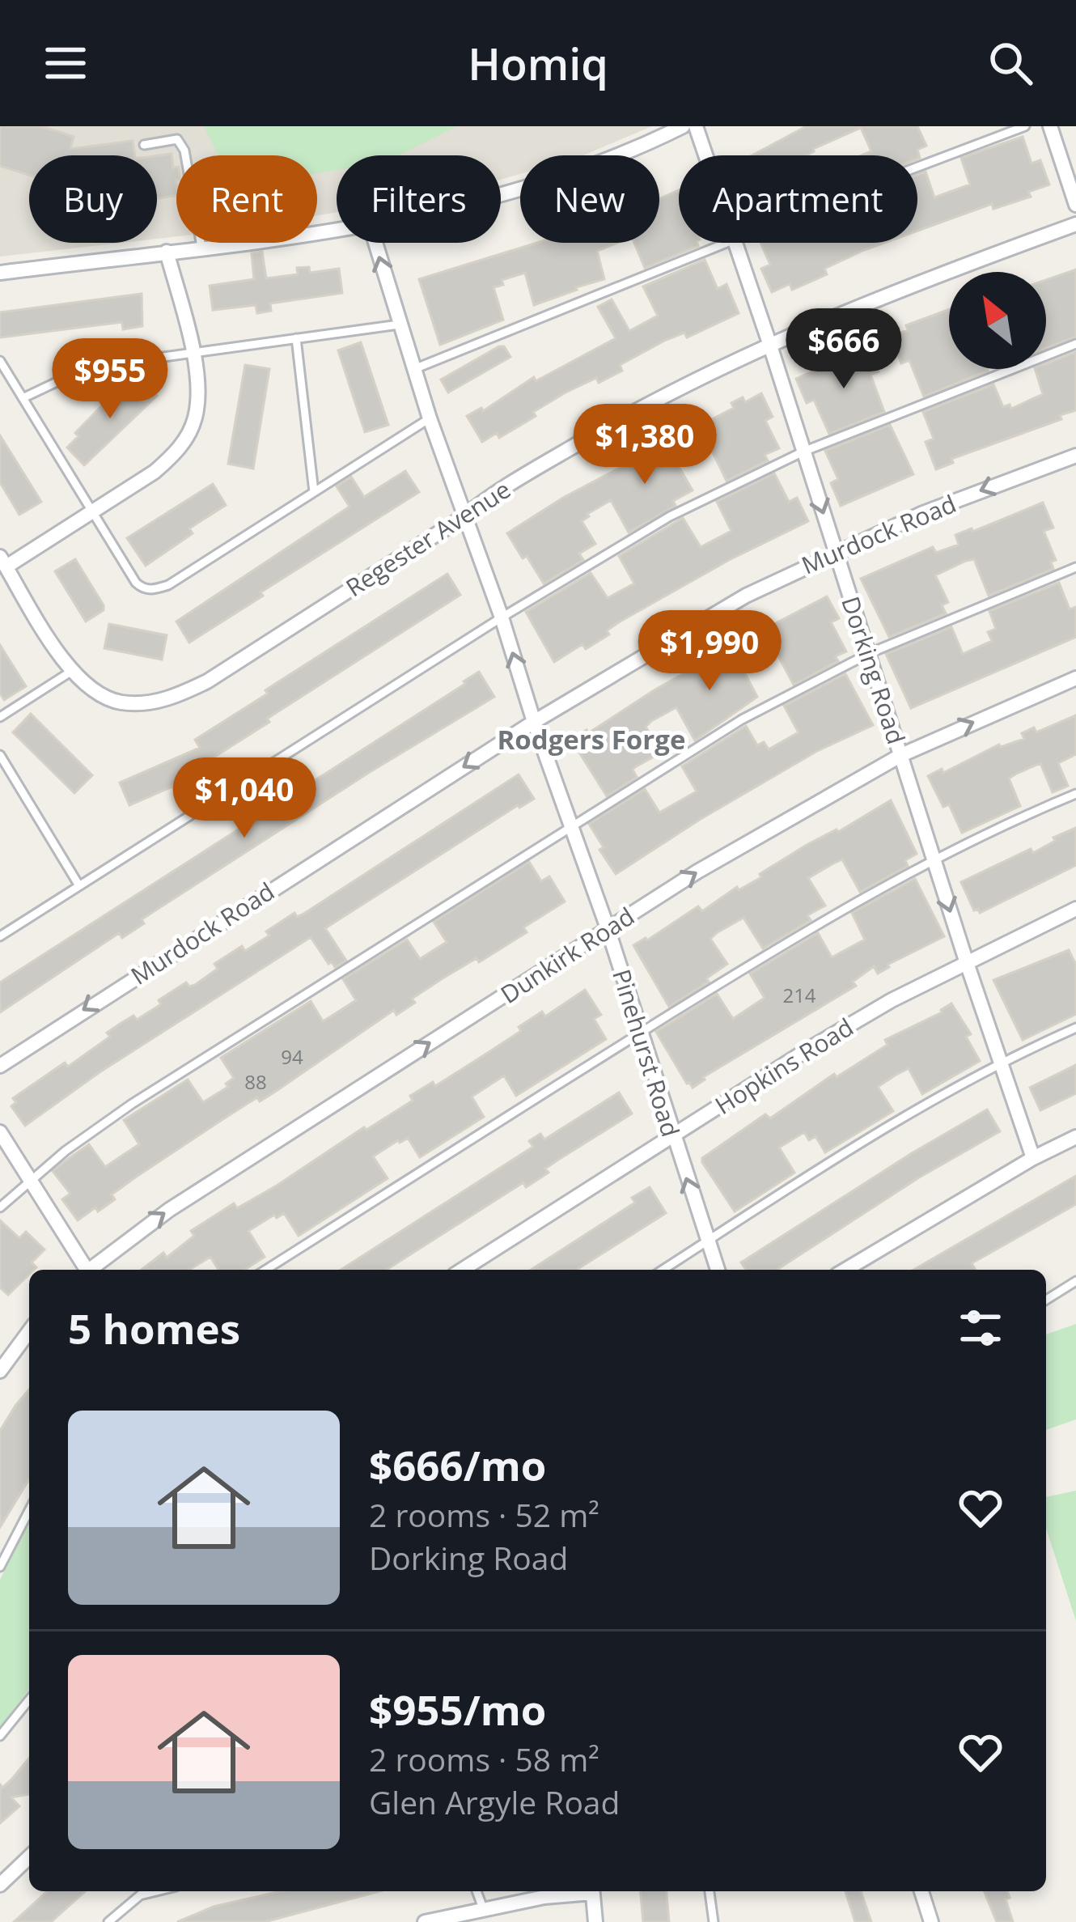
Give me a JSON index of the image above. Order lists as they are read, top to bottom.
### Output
{
  "streets": {
    "street": [
      "Murdock Road",
      "Regester Avenue",
      "Dorking Road",
      "Dunkirk Road",
      "Pinehurst Road",
      "Hopkins Road"
    ]
  },
  "crossings": [
    ["Murdock Road", "Dorking Road"],
    ["Murdock Road", "Pinehurst Road"],
    ["Regester Avenue", "Dorking Road"],
    ["Regester Avenue", "Pinehurst Road"],
    ["Dorking Road", "Dunkirk Road"],
    ["Dorking Road", "Hopkins Road"],
    ["Dunkirk Road", "Pinehurst Road"],
    ["Pinehurst Road", "Hopkins Road"]
  ],
  "one_way": ["Murdock Road", "Dunkirk Road"],
  "districts": ["Rodgers Forge"],
  "house_numbers": ["214", "94", "88"],
  "north": "top left",
  "page": {
    "header": "Homiq",
    "chip": [
      "Buy",
      "Rent",
      "Filters",
      "New",
      "Apartment"
    ],
    "price": [
      "$666",
      "$955",
      "$1,380",
      "$1,990",
      "$1,040"
    ],
    "heading": "5 homes",
    "list": [
      {
        "name": "$666/mo",
        "note": "2 rooms · 52 m² · Dorking Road"
      },
      {
        "name": "$955/mo",
        "note": "2 rooms · 58 m² · Glen Argyle Road"
      }
    ]
  }
}
